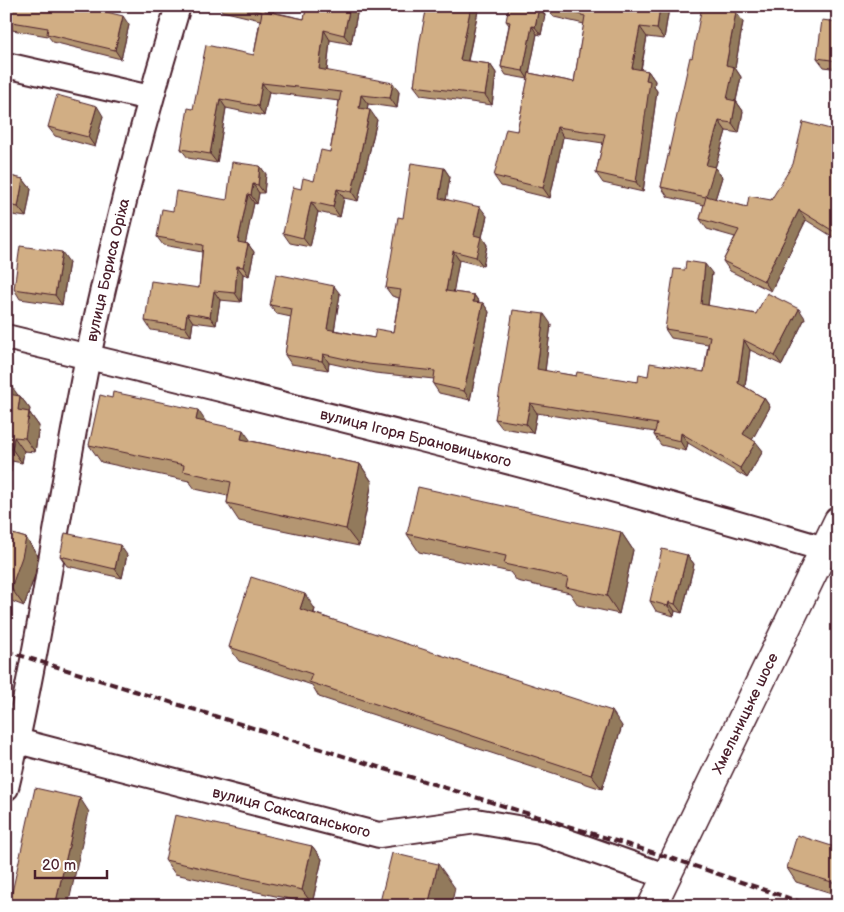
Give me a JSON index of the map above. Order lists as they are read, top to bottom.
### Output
{
  "streets": {
    "street": [
      "вулиця Бориса Оріха",
      "вулиця Ігоря Брановицького",
      "Хмельницьке шосе",
      "вулиця Саксаганського"
    ]
  },
  "crossings": [
    ["вулиця Бориса Оріха", "вулиця Ігоря Брановицького"],
    ["вулиця Бориса Оріха", "вулиця Саксаганського"],
    ["вулиця Ігоря Брановицького", "Хмельницьке шосе"],
    ["Хмельницьке шосе", "вулиця Саксаганського"]
  ],
  "scale_bar": "20 m"
}
